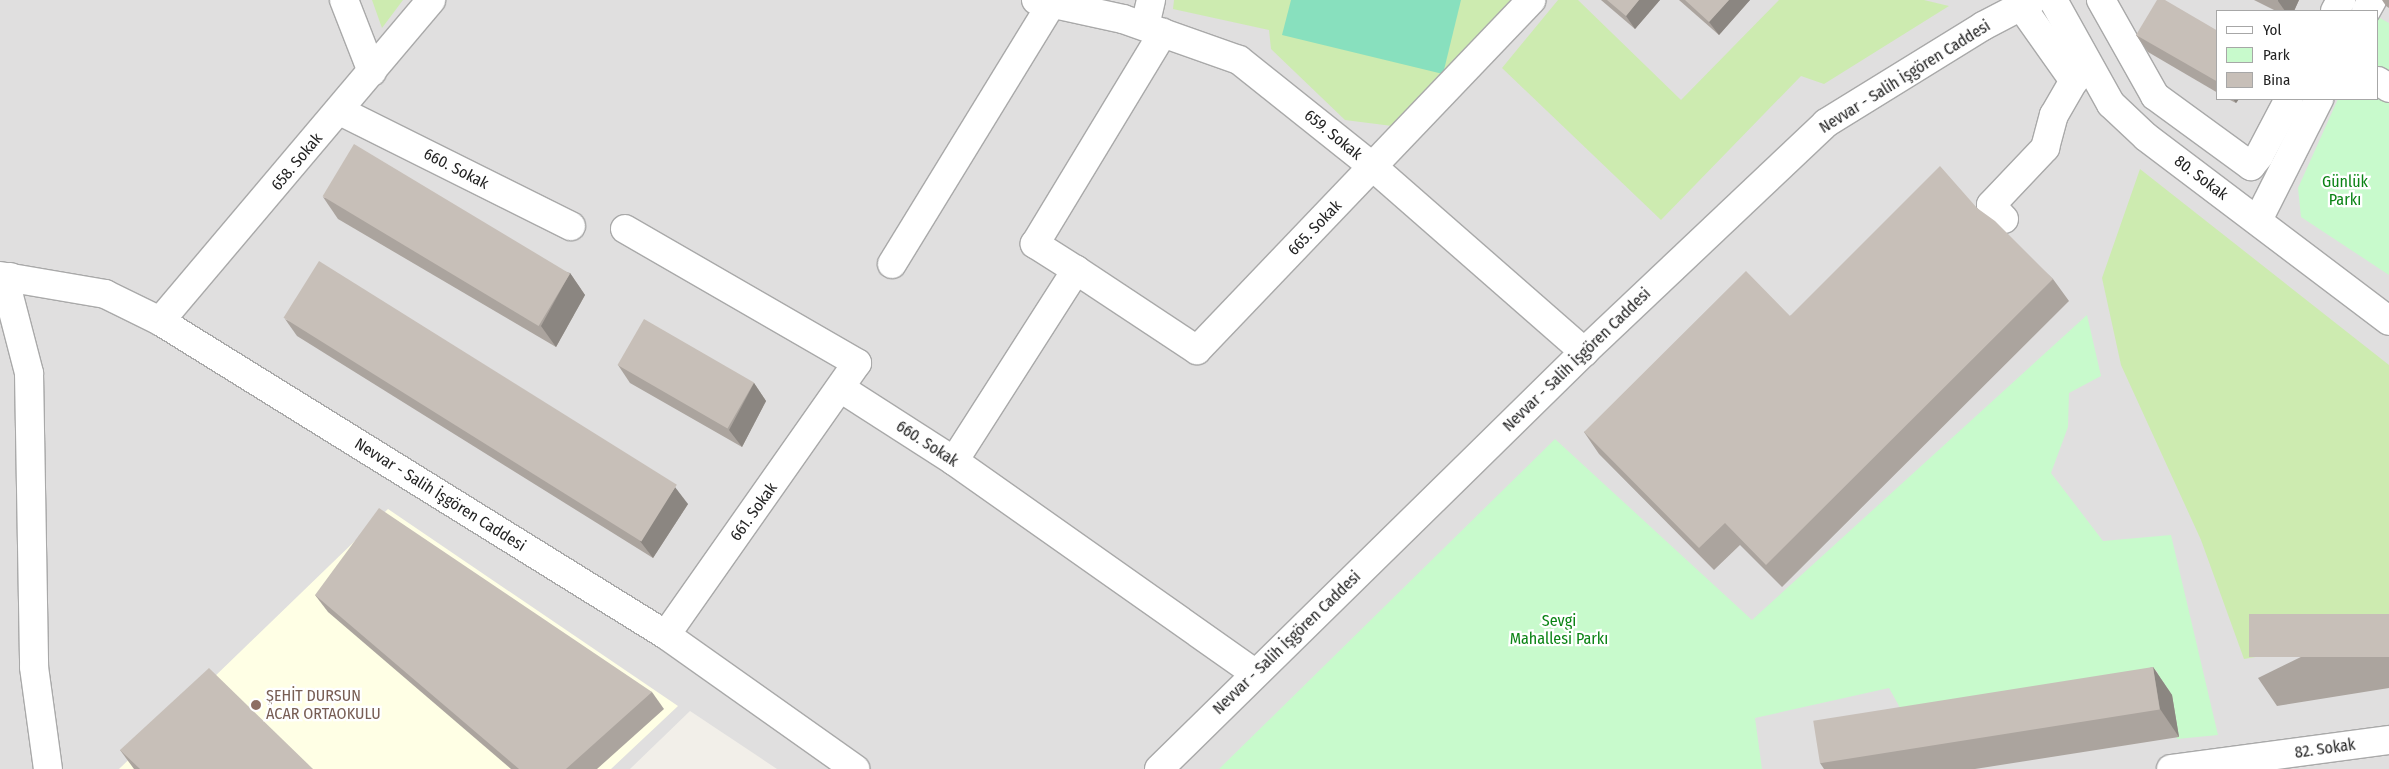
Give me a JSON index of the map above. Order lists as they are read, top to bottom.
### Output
{
  "streets": {
    "street": [
      "Nevvar - Salih İşgören Caddesi",
      "659. Sokak",
      "658. Sokak",
      "660. Sokak",
      "80. Sokak",
      "665. Sokak",
      "661. Sokak",
      "82. Sokak"
    ]
  },
  "crossings": [
    ["Nevvar - Salih İşgören Caddesi", "659. Sokak"],
    ["Nevvar - Salih İşgören Caddesi", "658. Sokak"],
    ["Nevvar - Salih İşgören Caddesi", "660. Sokak"],
    ["Nevvar - Salih İşgören Caddesi", "661. Sokak"],
    ["659. Sokak", "665. Sokak"],
    ["658. Sokak", "660. Sokak"],
    ["660. Sokak", "661. Sokak"]
  ],
  "parks": ["Günlük Parkı", "Sevgi Mahallesi Parkı"],
  "places": ["ŞEHİT DURSUN ACAR ORTAOKULU"],
  "legend": ["Yol", "Park", "Bina"]
}
